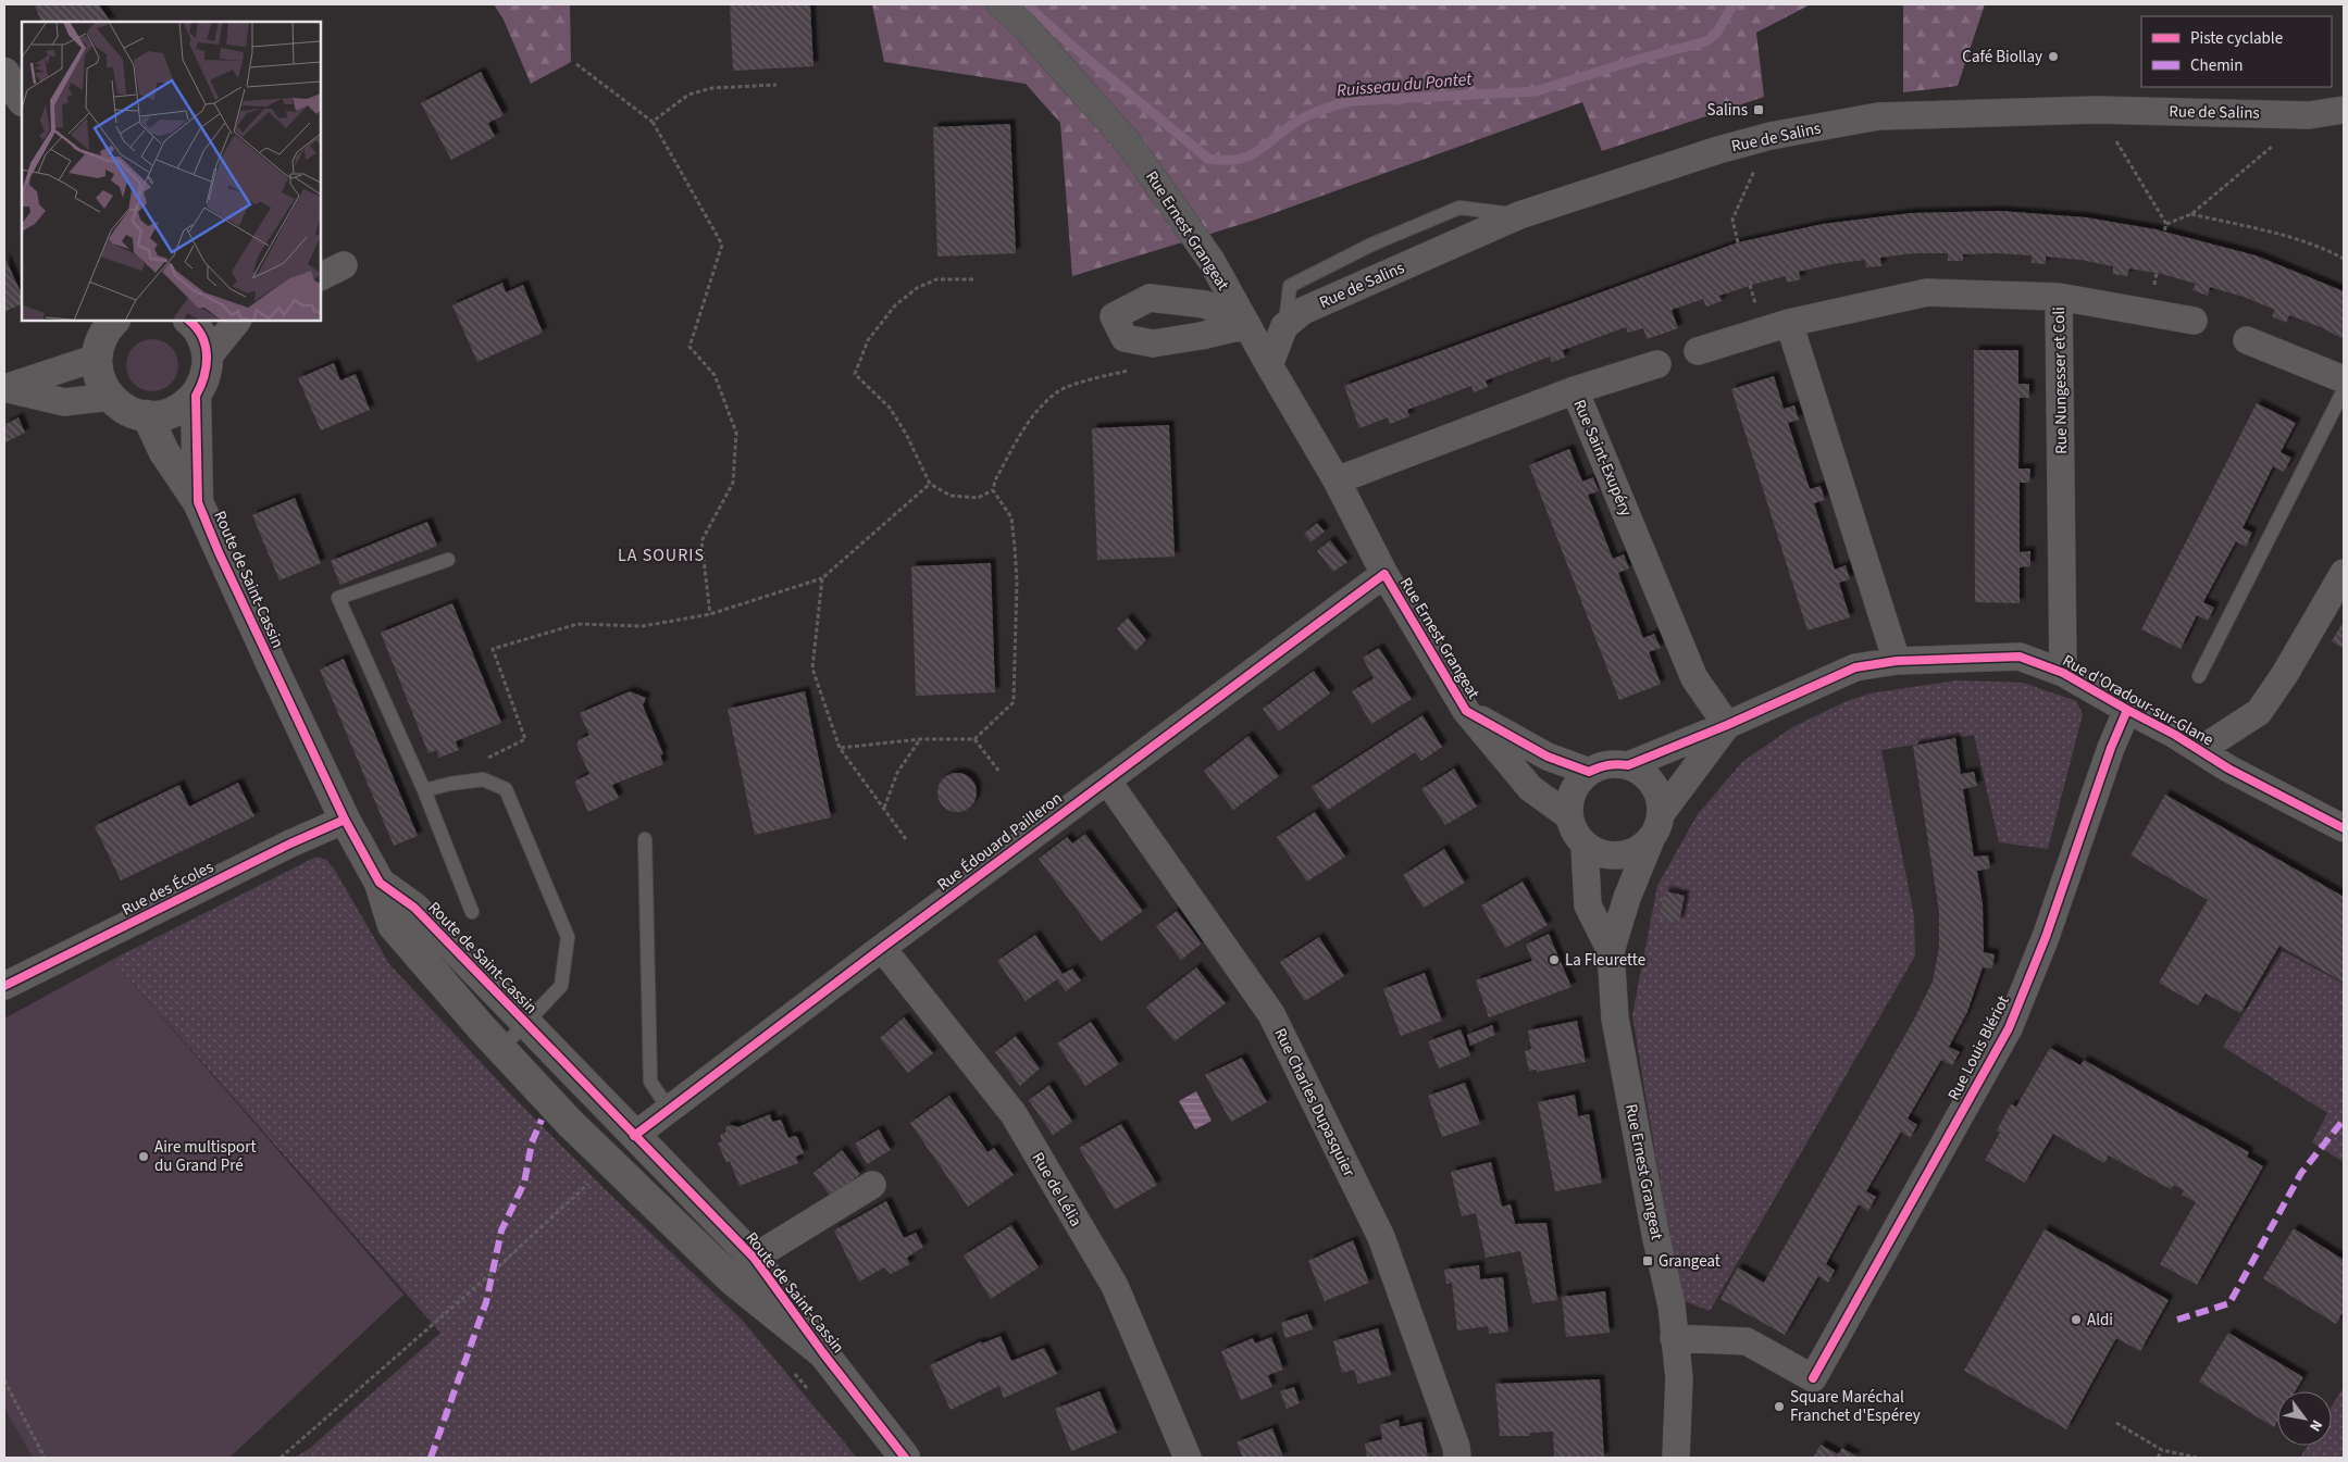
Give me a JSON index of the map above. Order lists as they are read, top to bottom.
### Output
{
  "streets": {
    "street": [
      "Rue de Salins",
      "Rue Ernest Grangeat",
      "Rue Nungesser et Coli",
      "Rue Saint-Exupéry",
      "Route de Saint-Cassin",
      "Rue d'Oradour-sur-Glane",
      "Rue Édouard Pailleron",
      "Rue des Écoles",
      "Rue Louis Blériot",
      "Rue Charles Dupasquier",
      "Rue de Lélia"
    ]
  },
  "crossings": [
    ["Rue de Salins", "Rue Ernest Grangeat"],
    ["Rue Ernest Grangeat", "Rue Saint-Exupéry"],
    ["Rue Ernest Grangeat", "Rue d'Oradour-sur-Glane"],
    ["Rue Ernest Grangeat", "Rue Édouard Pailleron"],
    ["Rue Ernest Grangeat", "Rue Louis Blériot"],
    ["Rue Nungesser et Coli", "Rue d'Oradour-sur-Glane"],
    ["Rue Saint-Exupéry", "Rue d'Oradour-sur-Glane"],
    ["Route de Saint-Cassin", "Rue Édouard Pailleron"],
    ["Route de Saint-Cassin", "Rue des Écoles"],
    ["Rue d'Oradour-sur-Glane", "Rue Louis Blériot"],
    ["Rue Édouard Pailleron", "Rue Charles Dupasquier"],
    ["Rue Édouard Pailleron", "Rue de Lélia"]
  ],
  "districts": ["LA SOURIS"],
  "water": ["Ruisseau du Pontet"],
  "places": {
    "other": [
      "Café Biollay",
      "La Fleurette",
      "Aire multisport du Grand Pré",
      "Aldi",
      "Square Maréchal Franchet d'Espérey"
    ],
    "transit": ["Salins", "Grangeat"]
  },
  "legend": ["Piste cyclable", "Chemin"],
  "north": "bottom right"
}
